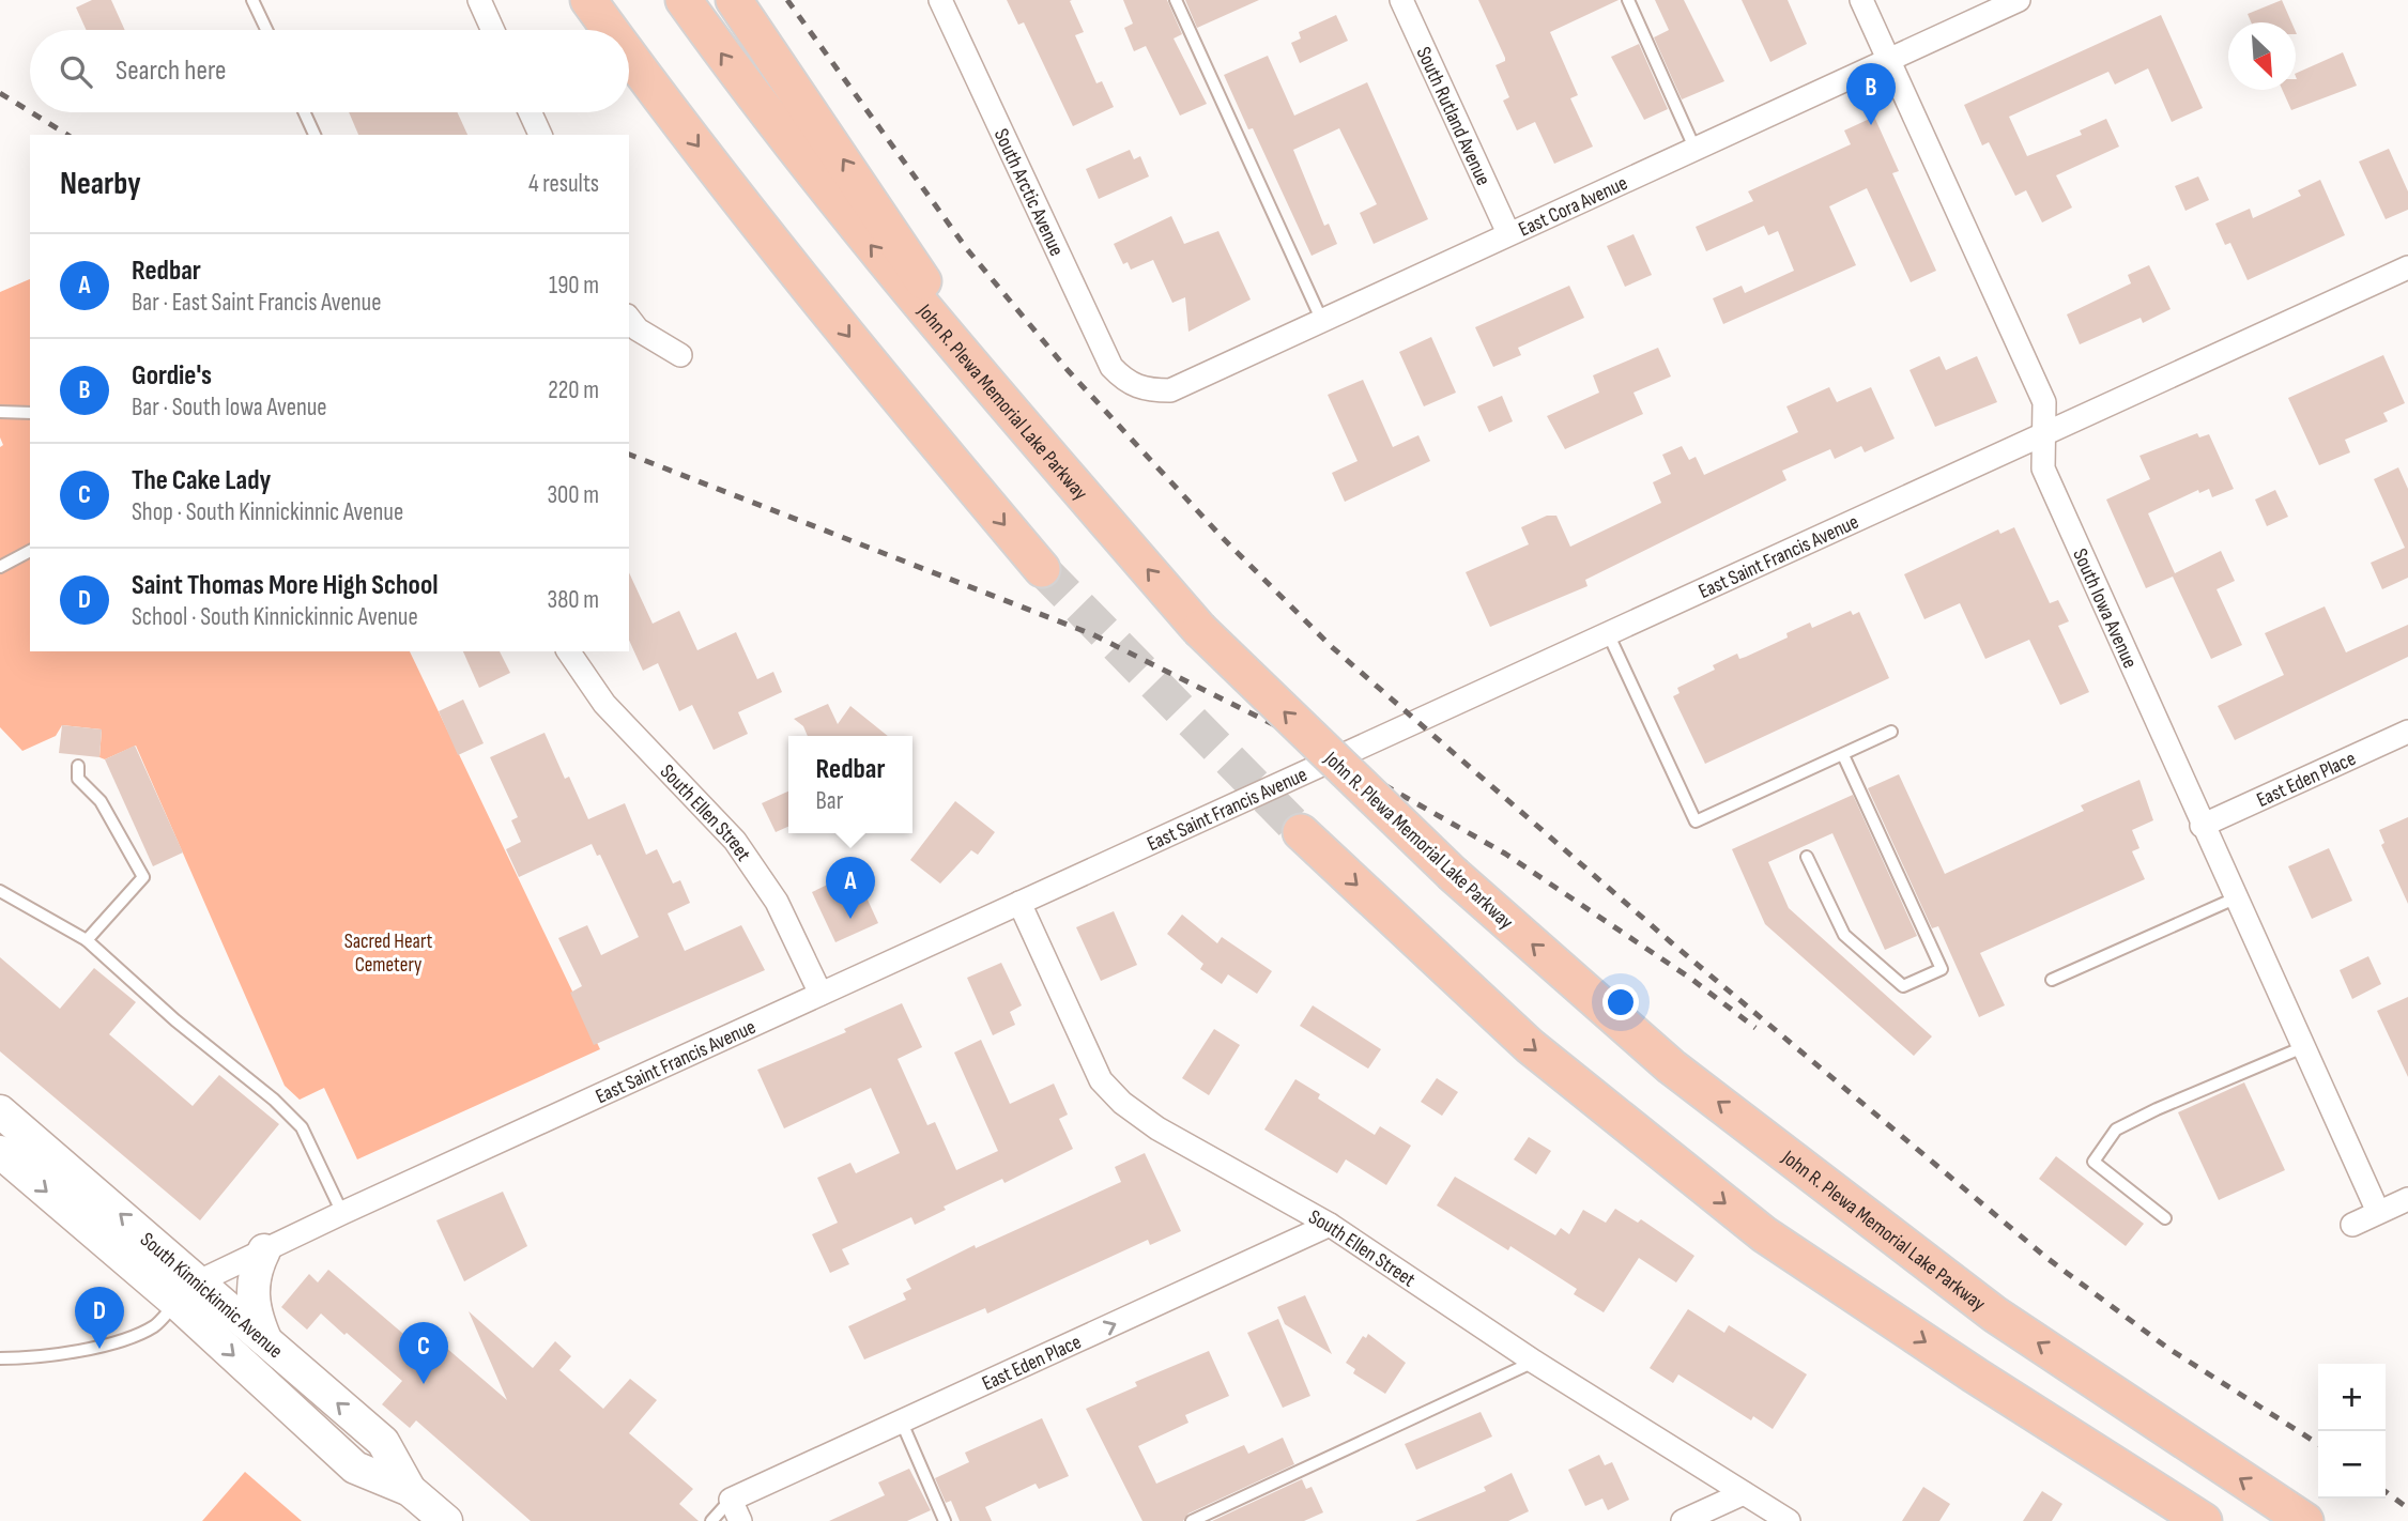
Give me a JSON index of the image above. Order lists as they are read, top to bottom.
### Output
{
  "streets": {
    "main road": ["John R. Plewa Memorial Lake Parkway", "South Kinnickinnic Avenue"],
    "street": [
      "South Rutland Avenue",
      "South Arctic Avenue",
      "East Cora Avenue",
      "East Saint Francis Avenue",
      "South Iowa Avenue",
      "East Eden Place",
      "South Ellen Street"
    ]
  },
  "crossings": [
    ["South Rutland Avenue", "East Cora Avenue"],
    ["South Arctic Avenue", "East Cora Avenue"],
    ["East Cora Avenue", "South Iowa Avenue"],
    ["East Saint Francis Avenue", "South Iowa Avenue"],
    ["East Saint Francis Avenue", "South Ellen Street"],
    ["East Saint Francis Avenue", "South Kinnickinnic Avenue"],
    ["South Iowa Avenue", "East Eden Place"],
    ["East Eden Place", "South Ellen Street"]
  ],
  "one_way": ["East Eden Place"],
  "parks": ["Sacred Heart Cemetery"],
  "north": "bottom right",
  "page": {
    "search": "Search here",
    "pins": [
      "B",
      "A",
      "D",
      "C"
    ],
    "heading": ["Nearby", "4 results"],
    "list": [
      {
        "mark": "A",
        "name": "Redbar",
        "note": "Bar · East Saint Francis Avenue",
        "value": "190 m"
      },
      {
        "mark": "B",
        "name": "Gordie's",
        "note": "Bar · South Iowa Avenue",
        "value": "220 m"
      },
      {
        "mark": "C",
        "name": "The Cake Lady",
        "note": "Shop · South Kinnickinnic Avenue",
        "value": "300 m"
      },
      {
        "mark": "D",
        "name": "Saint Thomas More High School",
        "note": "School · South Kinnickinnic Avenue",
        "value": "380 m"
      }
    ],
    "popup": ["Redbar", "Bar"],
    "map_buttons": ["+", "−"]
  }
}
